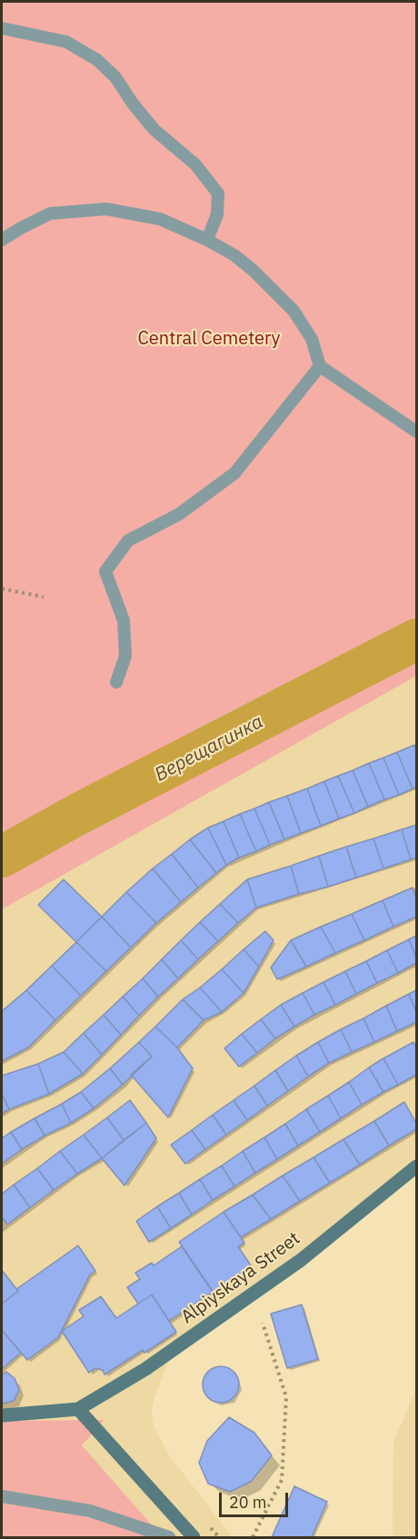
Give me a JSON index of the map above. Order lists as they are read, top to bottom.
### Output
{
  "streets": {
    "street": ["Alpiyskaya Street"]
  },
  "water": ["Верещагинка"],
  "parks": ["Central Cemetery"],
  "scale_bar": "20 m"
}
